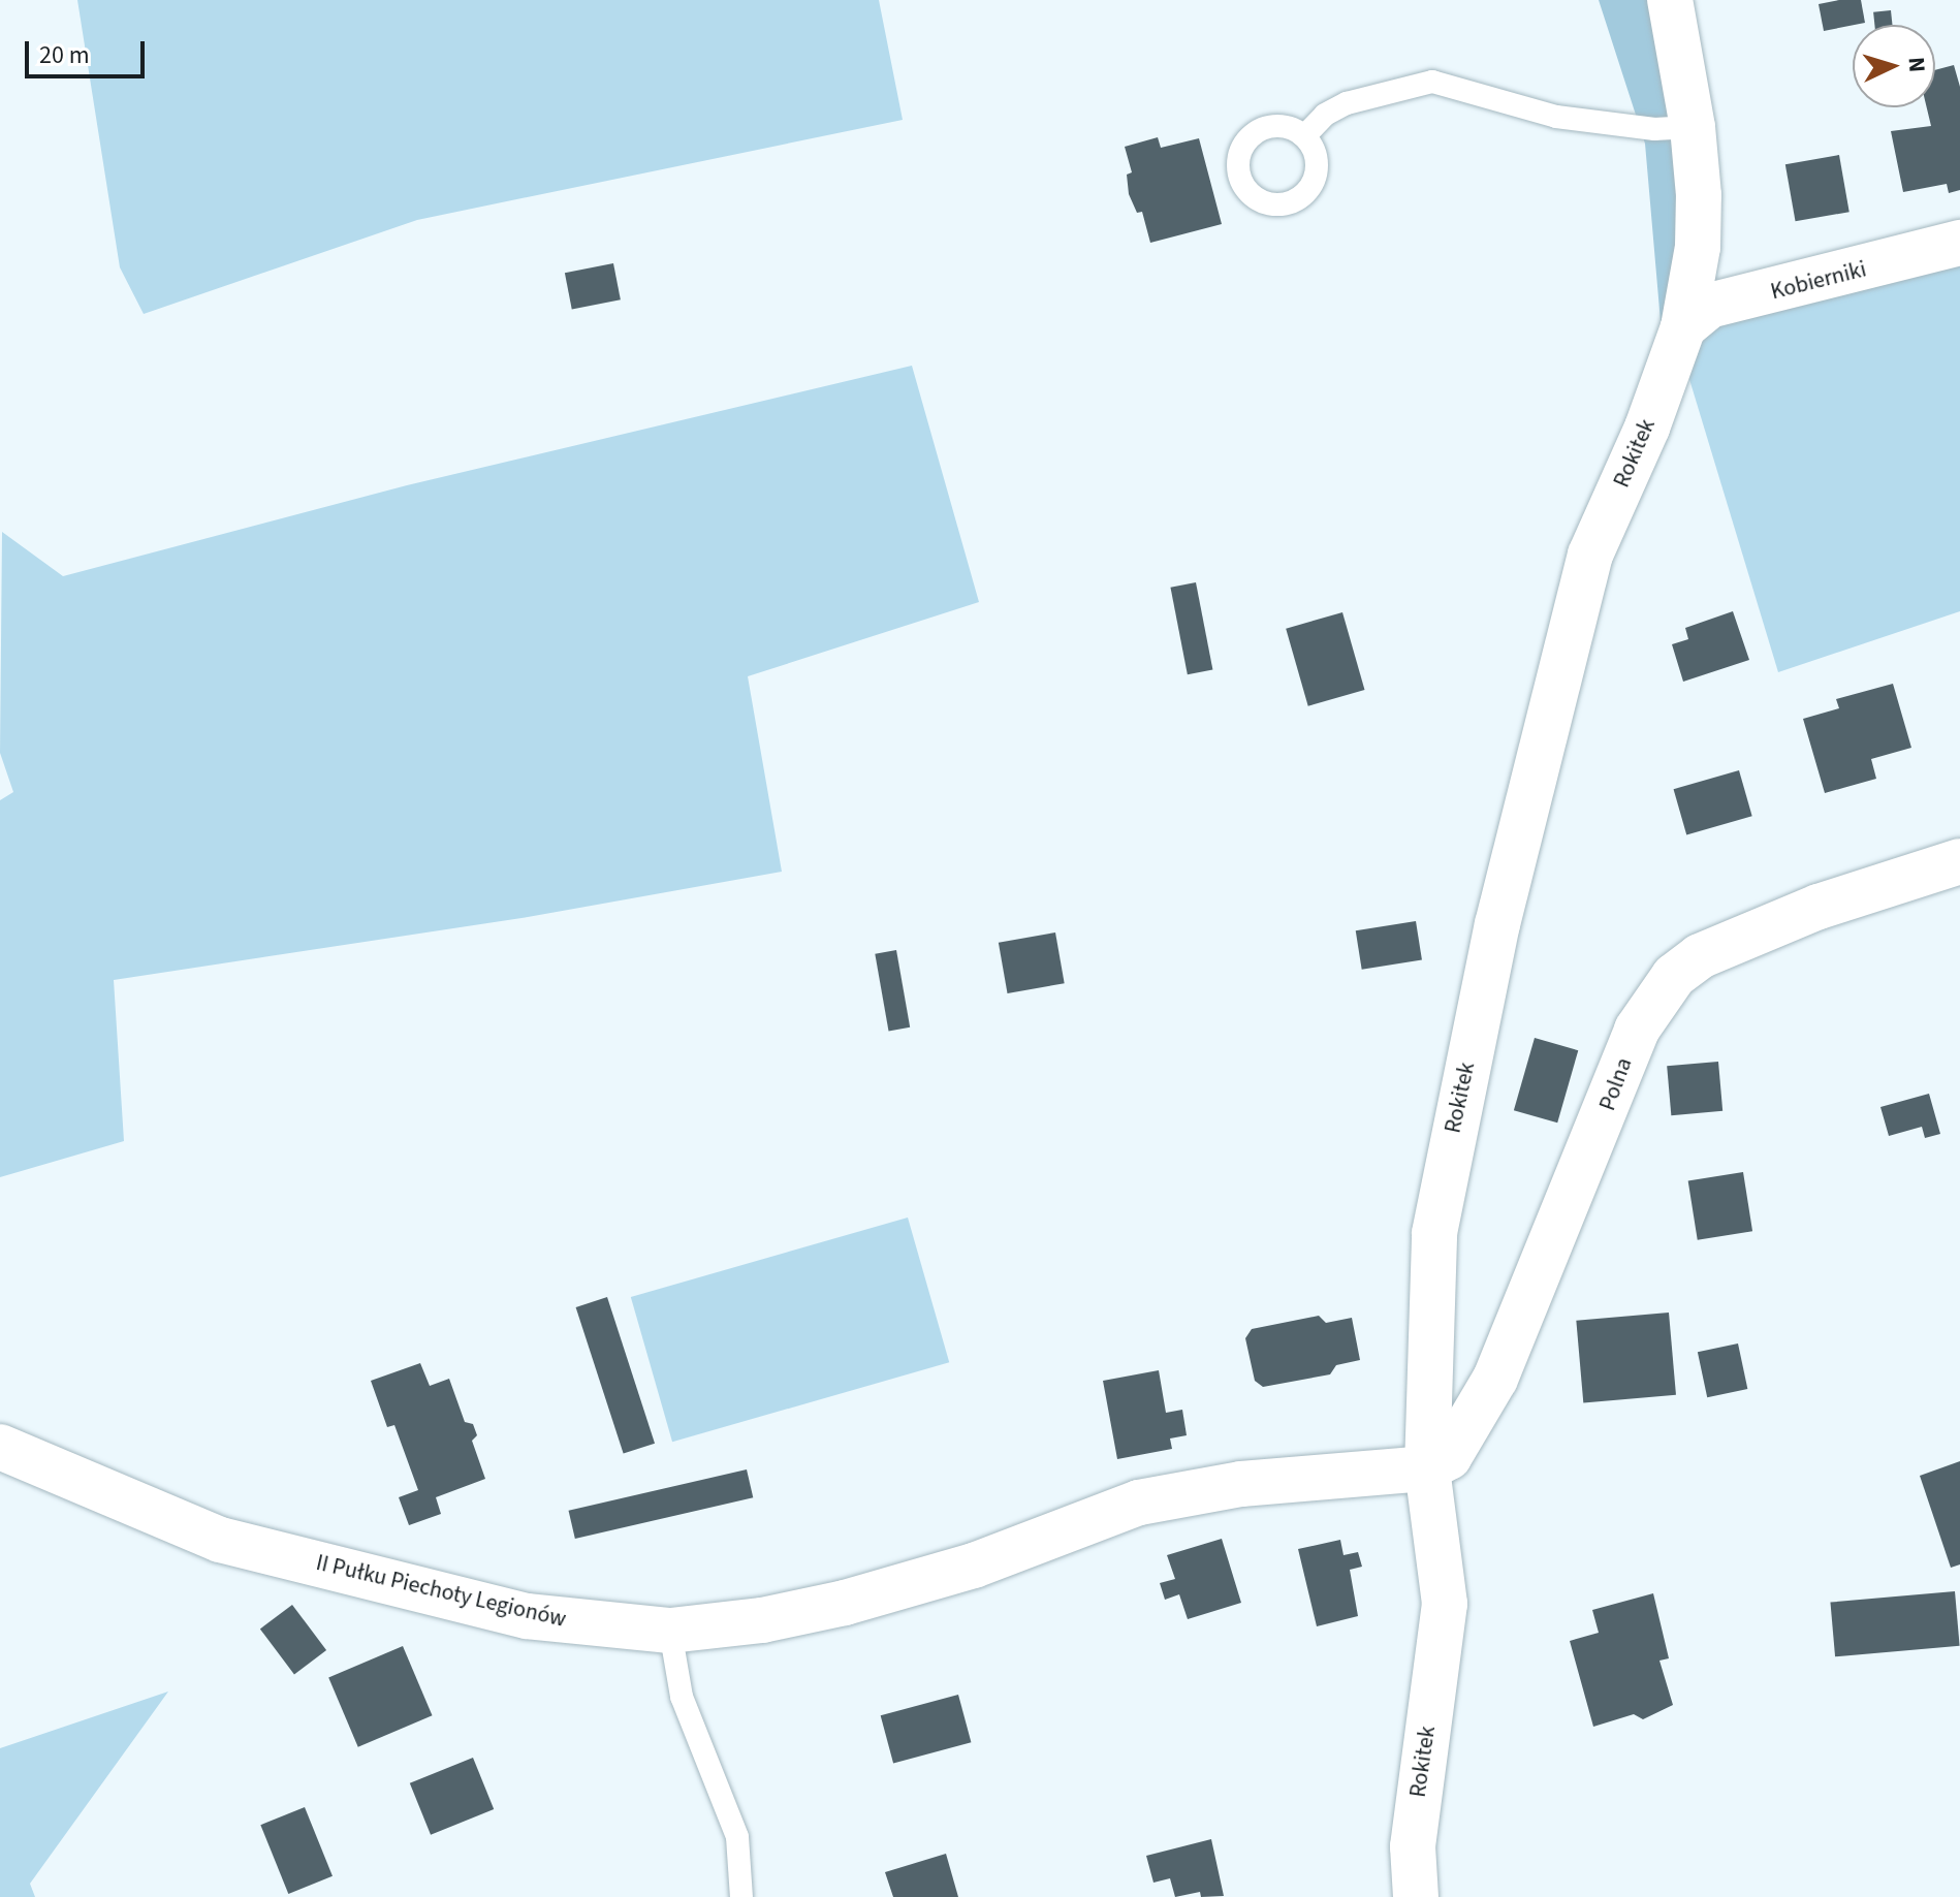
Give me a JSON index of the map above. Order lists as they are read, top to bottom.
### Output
{
  "streets": {
    "street": [
      "Kobierniki",
      "Rokitek",
      "Polna",
      "II Pułku Piechoty Legionów"
    ]
  },
  "crossings": [
    ["Kobierniki", "Rokitek"],
    ["Rokitek", "Polna"],
    ["Rokitek", "II Pułku Piechoty Legionów"],
    ["Polna", "II Pułku Piechoty Legionów"]
  ],
  "scale_bar": "20 m",
  "north": "right"
}
